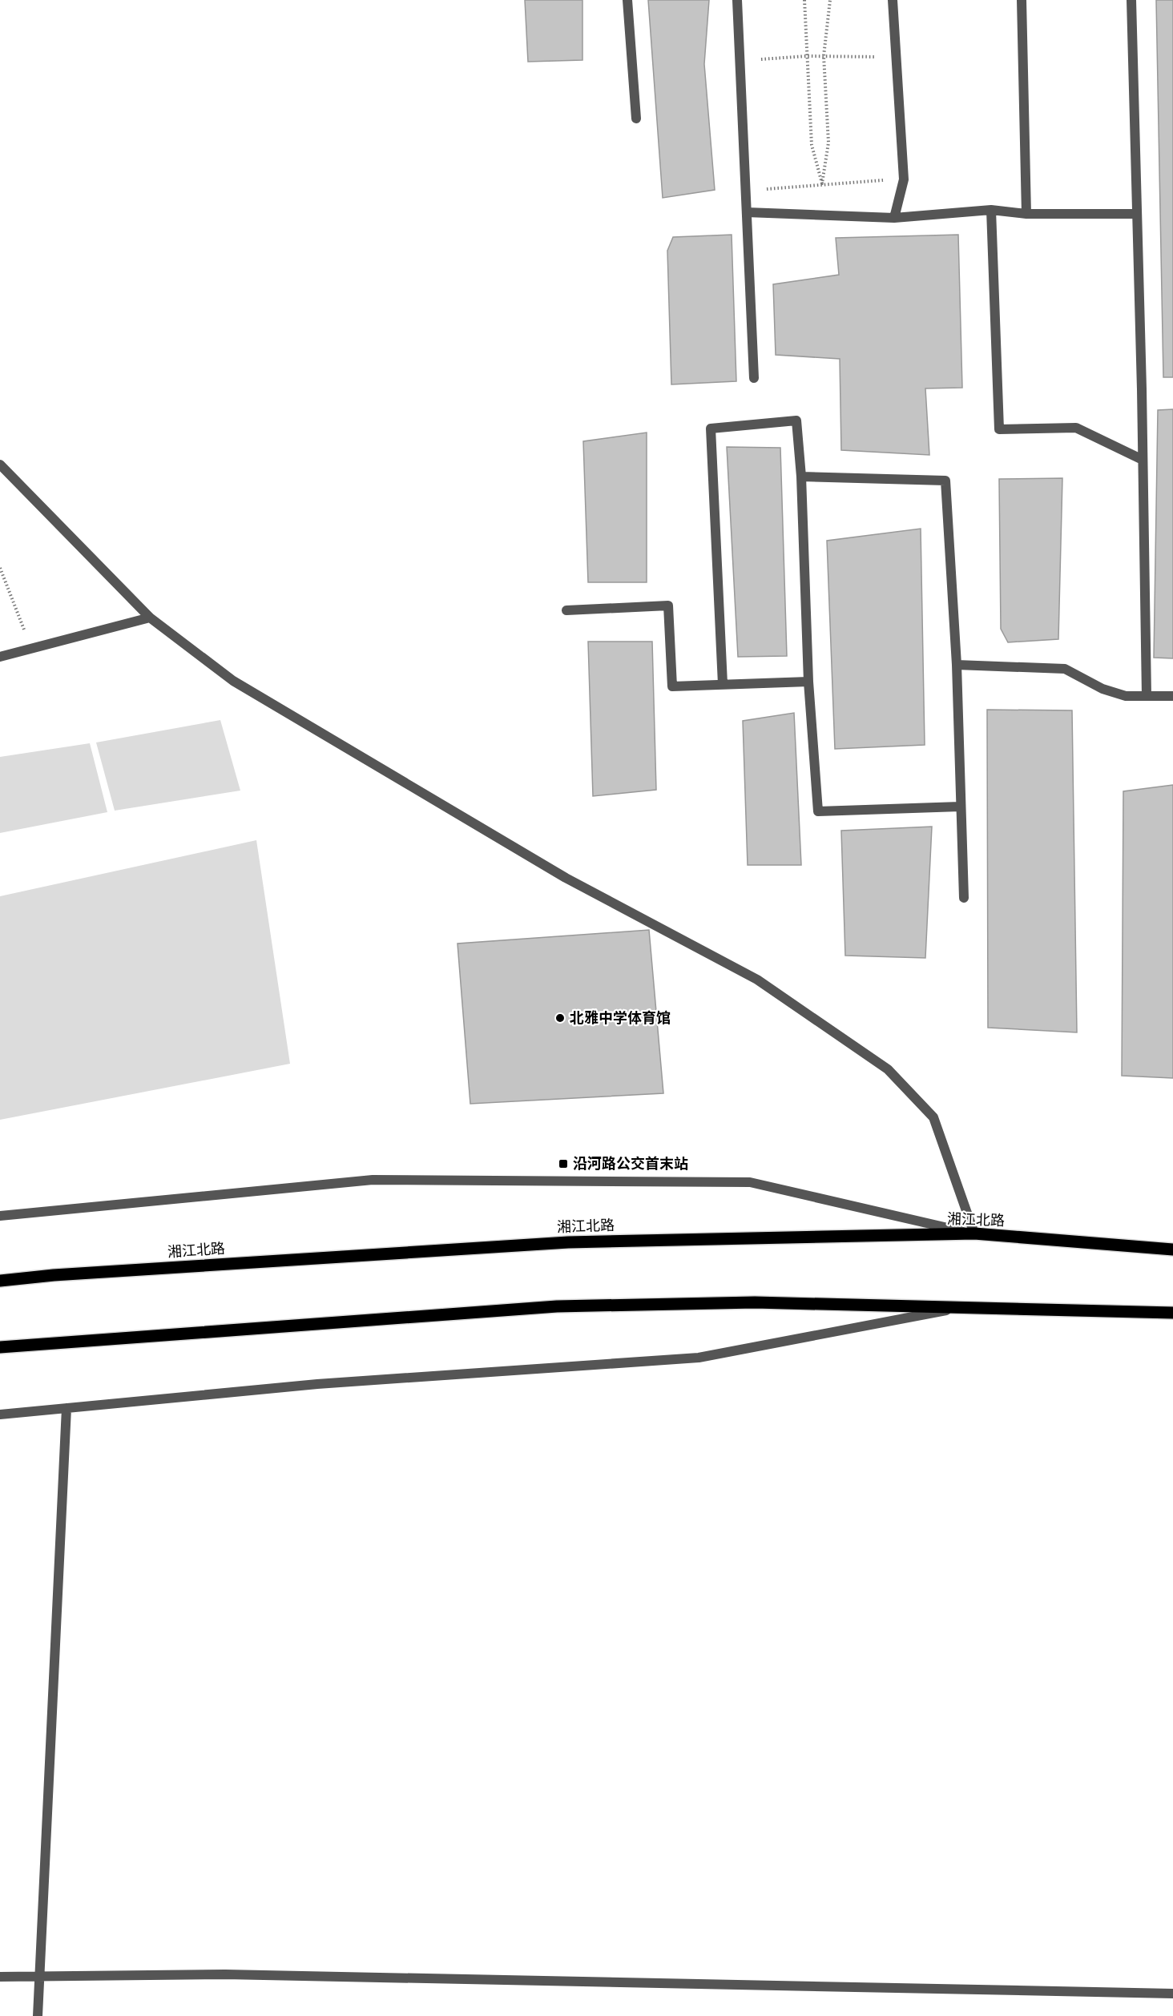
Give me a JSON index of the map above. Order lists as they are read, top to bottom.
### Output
{
  "streets": {
    "main road": ["湘江北路"]
  },
  "places": {
    "other": ["北雅中学体育馆"],
    "transit": ["沿河路公交首末站"]
  }
}
